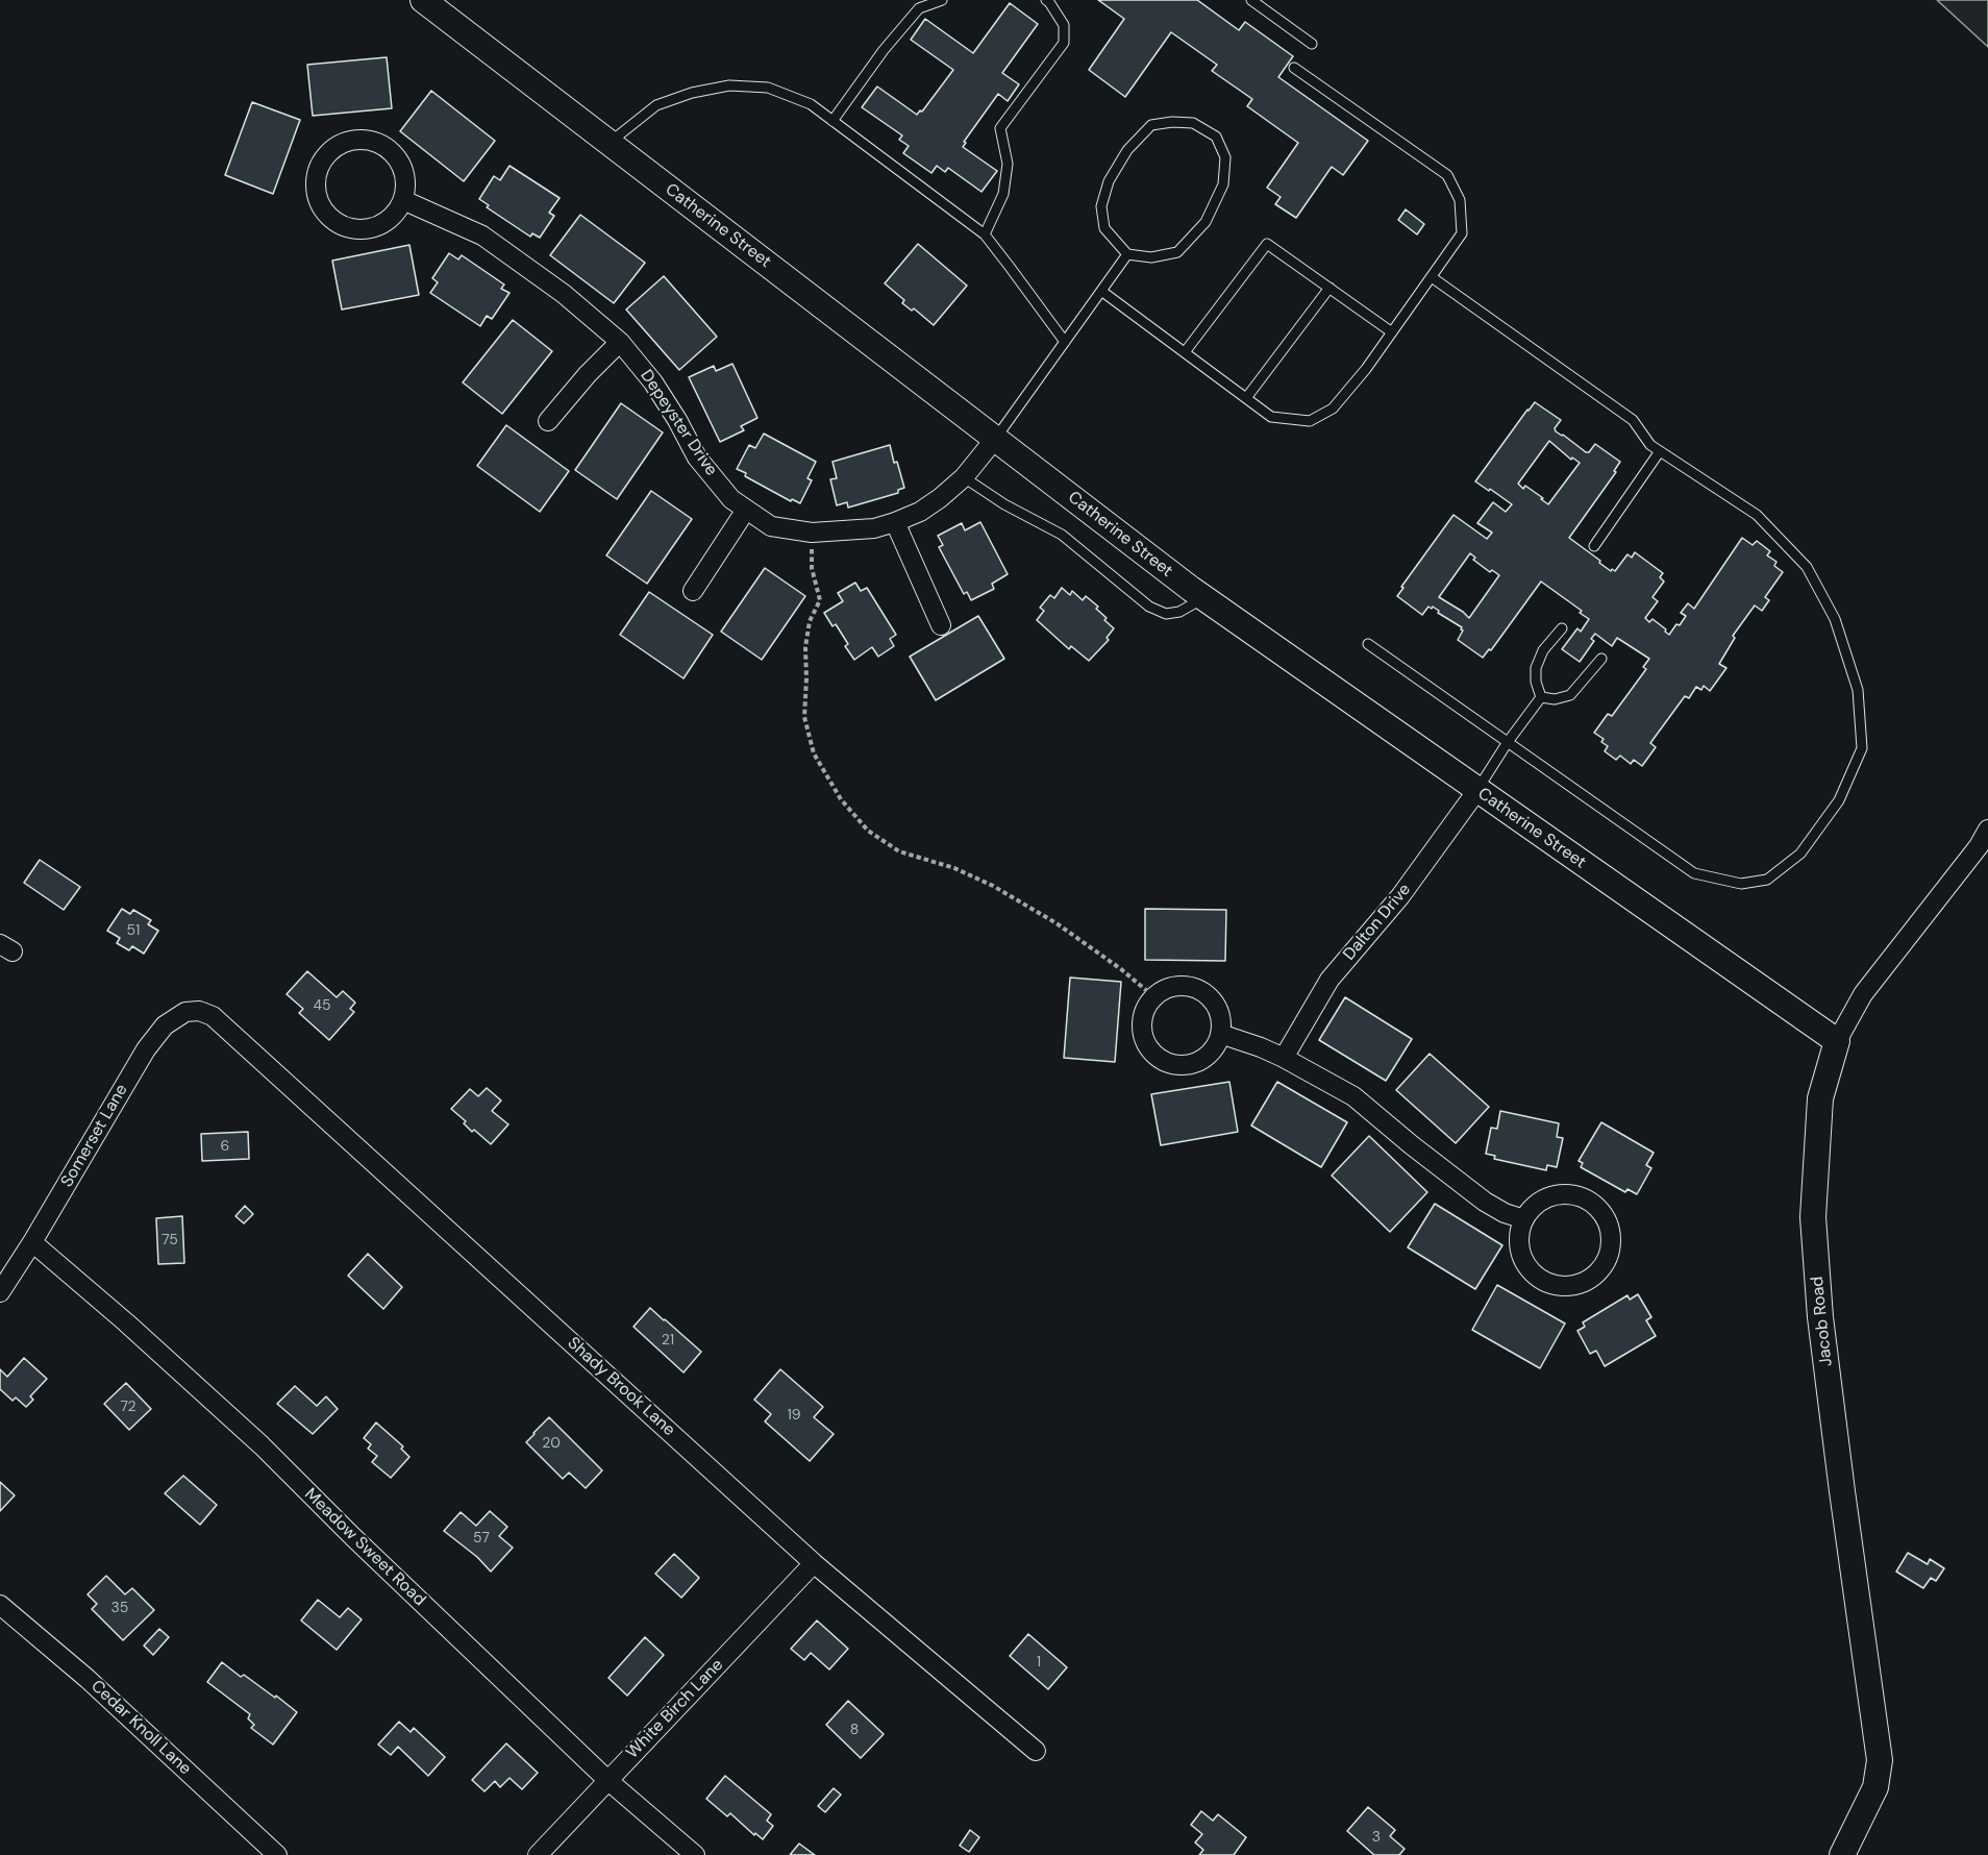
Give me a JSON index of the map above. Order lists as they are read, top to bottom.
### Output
{
  "streets": {
    "street": [
      "Catherine Street",
      "Depeyster Drive",
      "Dalton Drive",
      "Somerset Lane",
      "Jacob Road",
      "Shady Brook Lane",
      "Meadow Sweet Road",
      "White Birch Lane",
      "Cedar Knoll Lane"
    ]
  },
  "crossings": [
    ["Catherine Street", "Depeyster Drive"],
    ["Catherine Street", "Dalton Drive"],
    ["Catherine Street", "Jacob Road"],
    ["Somerset Lane", "Shady Brook Lane"],
    ["Somerset Lane", "Meadow Sweet Road"],
    ["Shady Brook Lane", "White Birch Lane"],
    ["Meadow Sweet Road", "White Birch Lane"]
  ],
  "house_numbers": [
    "51",
    "45",
    "6",
    "75",
    "21",
    "72",
    "19",
    "20",
    "57",
    "35",
    "1",
    "8",
    "3"
  ]
}
